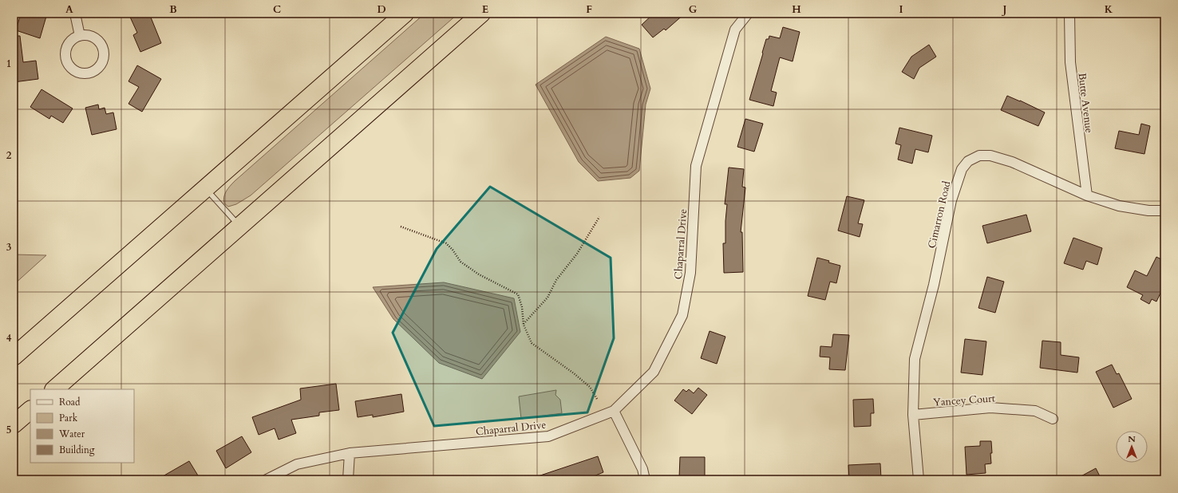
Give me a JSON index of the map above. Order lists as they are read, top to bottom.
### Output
{
  "streets": {
    "street": [
      "Butte Avenue",
      "Cimarron Road",
      "Chaparral Drive",
      "Yancey Court"
    ]
  },
  "crossings": [
    ["Butte Avenue", "Cimarron Road"],
    ["Cimarron Road", "Yancey Court"]
  ],
  "legend": [
    "Road",
    "Park",
    "Water",
    "Building"
  ],
  "north": "top",
  "grid": {
    "columns": [
      "A",
      "B",
      "C",
      "D",
      "E",
      "F",
      "G",
      "H",
      "I",
      "J",
      "K"
    ],
    "rows": [
      "1",
      "2",
      "3",
      "4",
      "5"
    ]
  }
}
